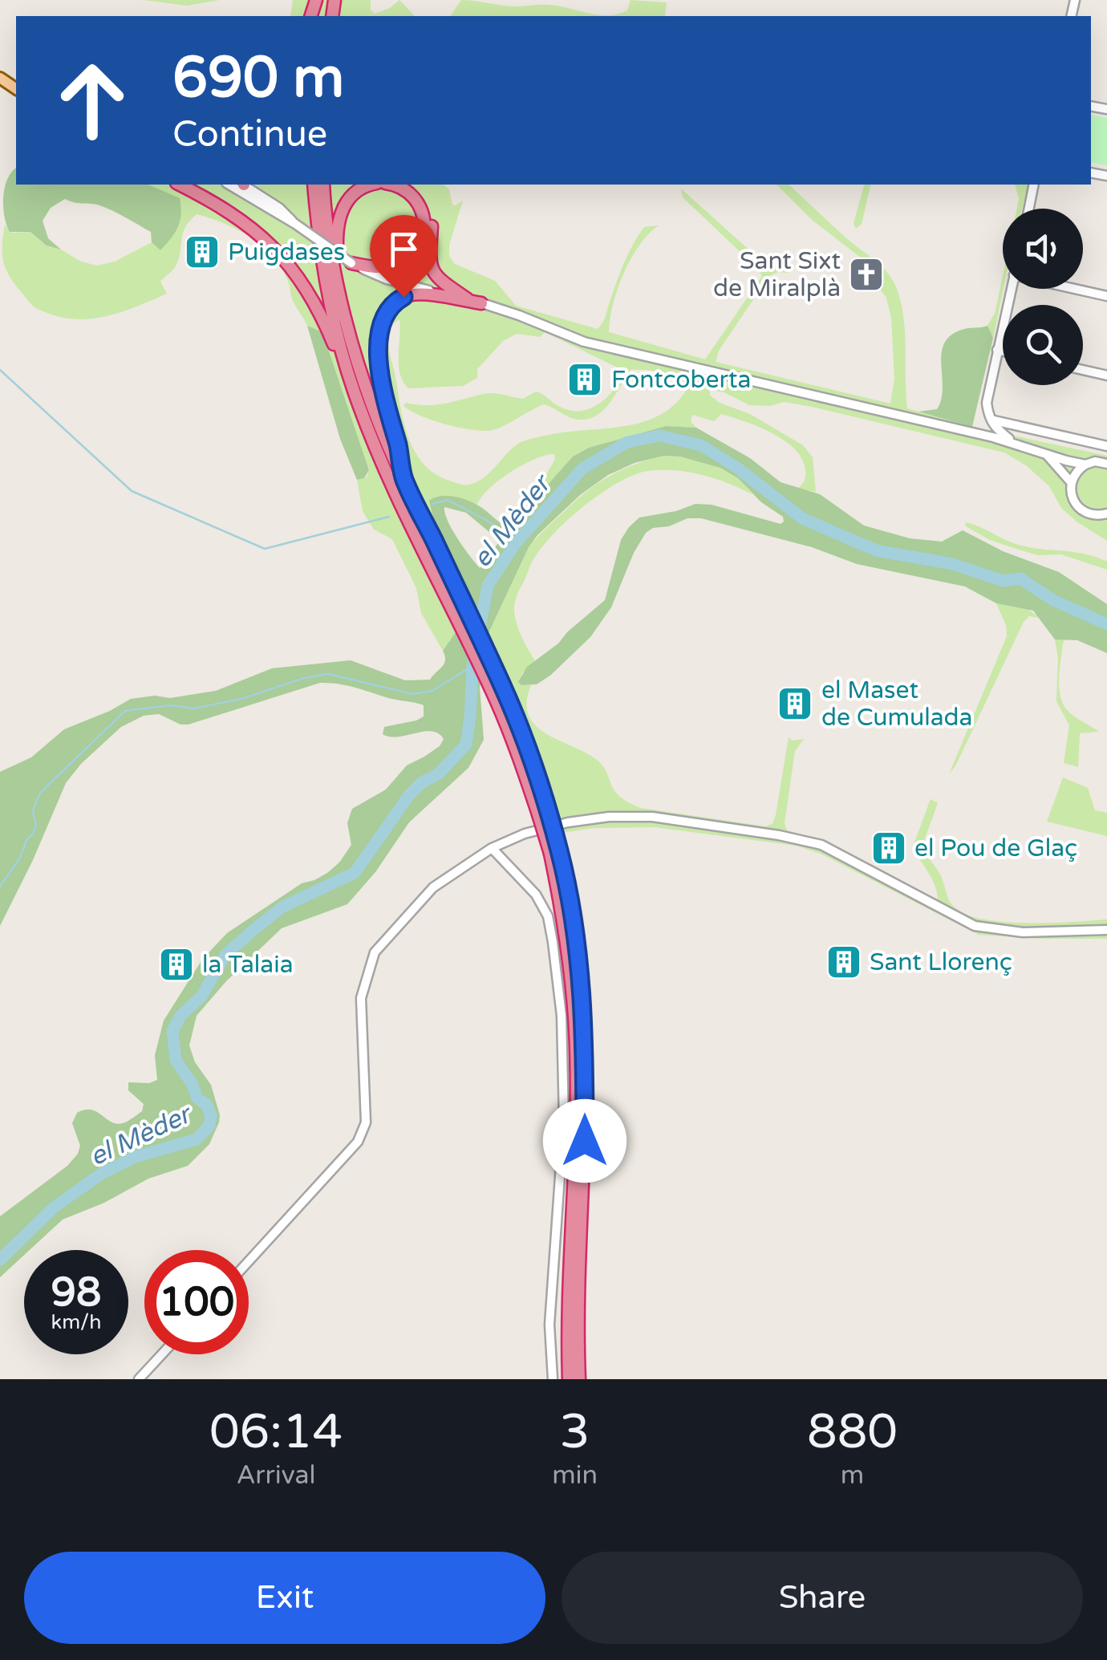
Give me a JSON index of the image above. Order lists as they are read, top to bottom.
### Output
{
  "water": ["el Mèder"],
  "places": {
    "building": [
      "Puigdases",
      "Fontcoberta",
      "el Maset de Cumulada",
      "el Pou de Glaç",
      "Sant Llorenç",
      "la Talaia"
    ],
    "church": ["Sant Sixt de Miralplà"]
  },
  "page": {
    "turn": ["690 m", "Continue"],
    "speed": "98 km/h",
    "limit": "100",
    "eta": [
      "06:14",
      "Arrival",
      "3",
      "min",
      "880",
      "m"
    ],
    "buttons": ["Exit", "Share"]
  }
}
